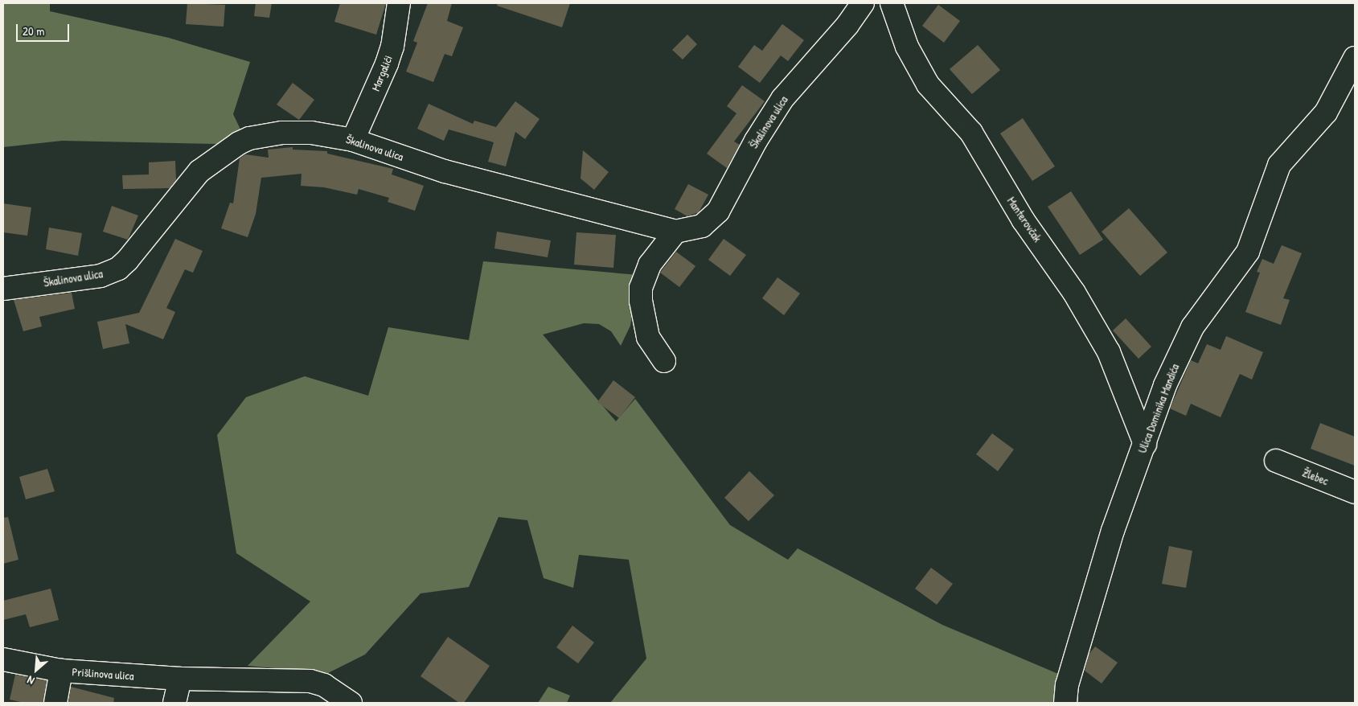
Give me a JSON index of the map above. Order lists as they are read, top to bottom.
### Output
{
  "streets": {
    "street": [
      "Margalići",
      "Škalinova ulica",
      "Manterovčak",
      "Ulica Dominika Mandića",
      "Žlebec",
      "Prišlinova ulica"
    ]
  },
  "crossings": [
    ["Margalići", "Škalinova ulica"],
    ["Manterovčak", "Ulica Dominika Mandića"]
  ],
  "scale_bar": "20 m",
  "north": "bottom left"
}
